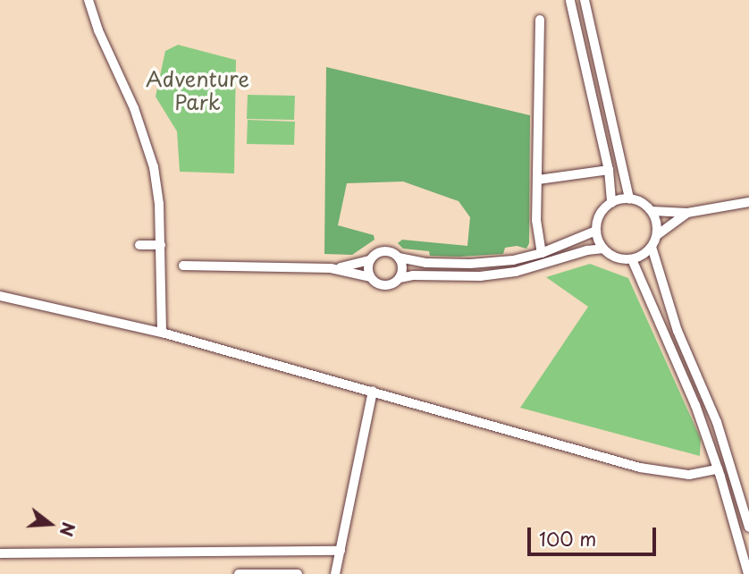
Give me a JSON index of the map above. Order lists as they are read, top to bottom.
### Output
{
  "parks": ["Adventure Park"],
  "scale_bar": "100 m",
  "north": "right"
}
